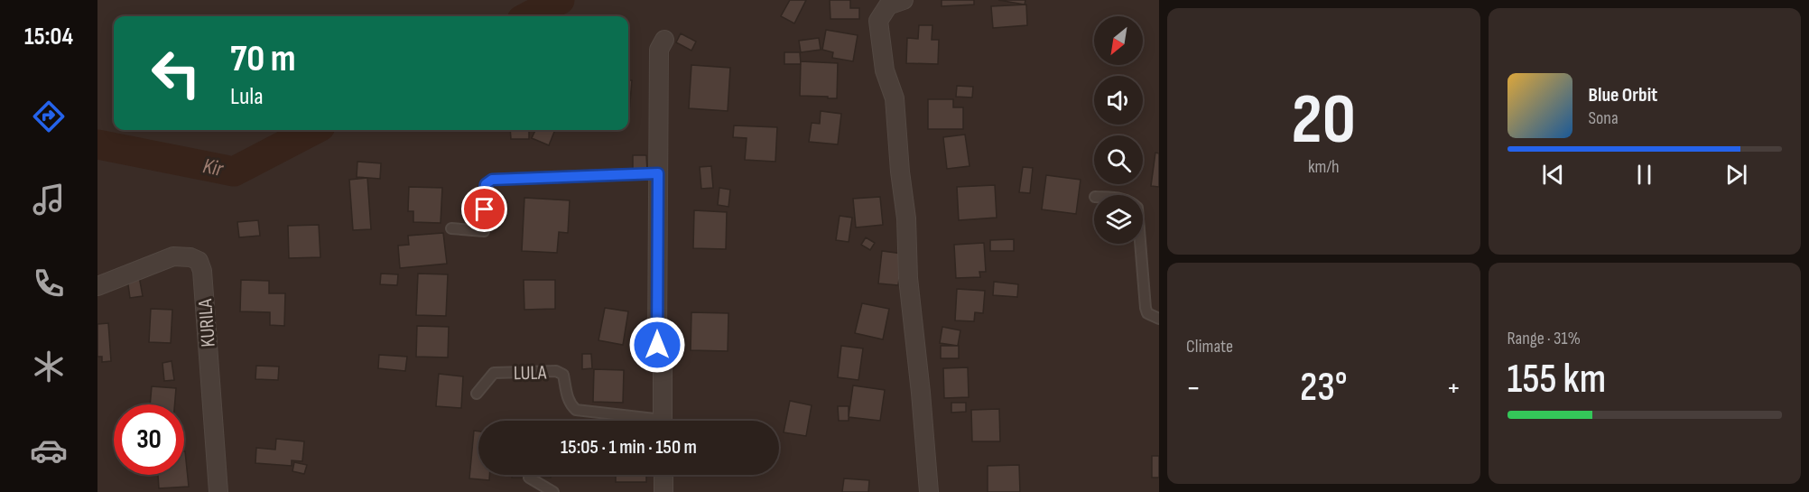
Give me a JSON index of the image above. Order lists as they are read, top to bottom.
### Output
{
  "streets": {
    "street": ["KURILA", "LULA"]
  },
  "water": ["Kir"],
  "north": "bottom left",
  "page": {
    "tabs": "15:04",
    "tile": [
      ["20", "km/h"],
      "Climate",
      ["Range · 31%", "155 km"]
    ],
    "turn": ["70 m", "Lula"],
    "song": ["Blue Orbit", "Sona"],
    "heat": ["−", "23°", "+"],
    "limit": "30",
    "trip": "15:05 · 1 min · 150 m"
  }
}
